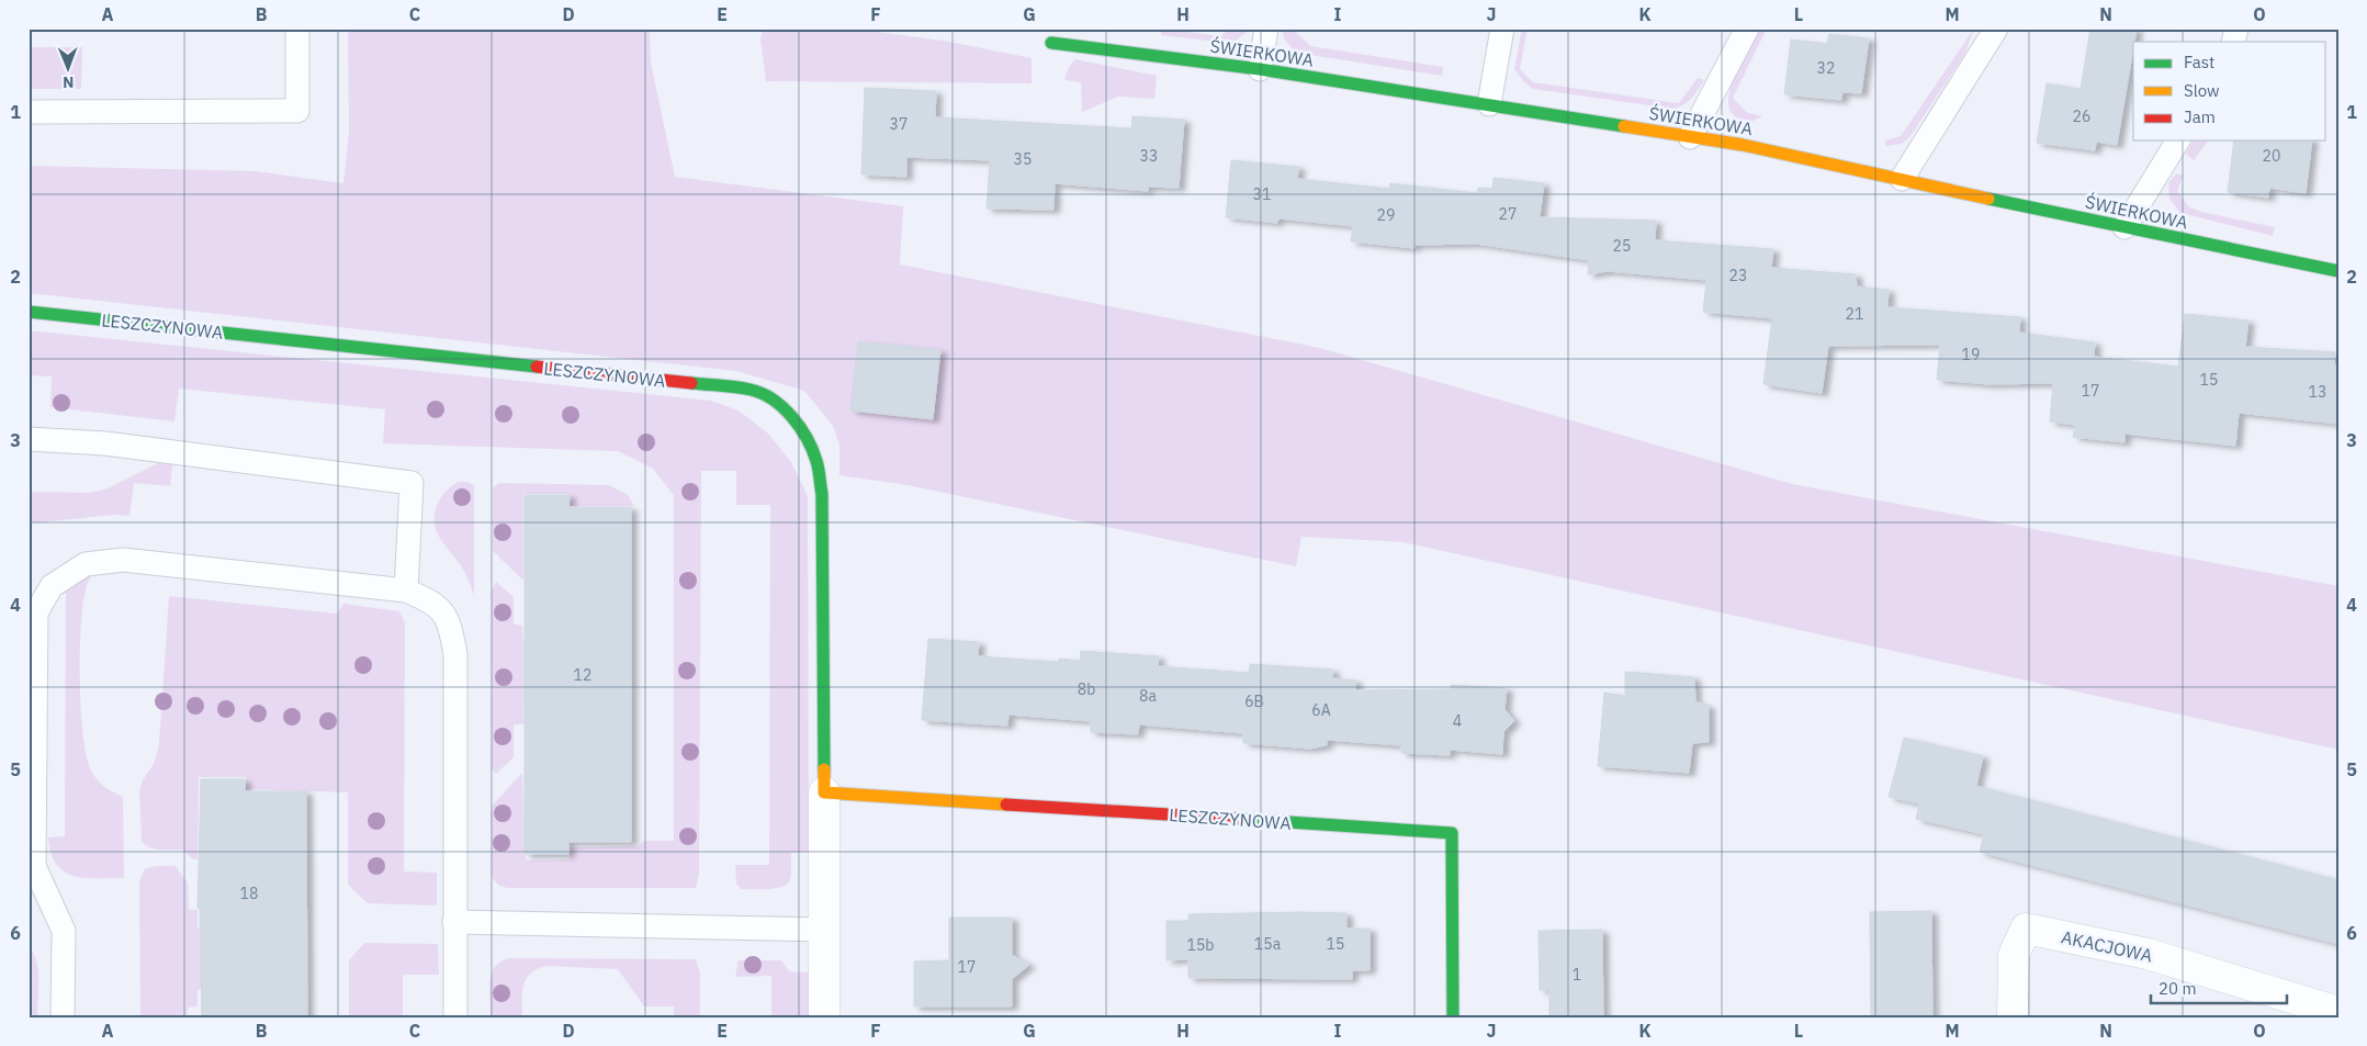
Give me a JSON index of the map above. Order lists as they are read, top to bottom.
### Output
{
  "streets": {
    "street": ["ŚWIERKOWA", "LESZCZYNOWA", "AKACJOWA"]
  },
  "house_numbers": [
    "32",
    "26",
    "37",
    "33",
    "20",
    "35",
    "31",
    "27",
    "29",
    "25",
    "23",
    "21",
    "19",
    "15",
    "17",
    "13",
    "12",
    "8b",
    "8a",
    "6B",
    "6A",
    "4",
    "18",
    "15a",
    "15",
    "15b",
    "17",
    "1"
  ],
  "legend": ["Fast", "Slow", "Jam"],
  "scale_bar": "20 m",
  "north": "bottom",
  "grid": {
    "columns": [
      "A",
      "B",
      "C",
      "D",
      "E",
      "F",
      "G",
      "H",
      "I",
      "J",
      "K",
      "L",
      "M",
      "N",
      "O"
    ],
    "rows": [
      "1",
      "2",
      "3",
      "4",
      "5",
      "6"
    ]
  }
}
